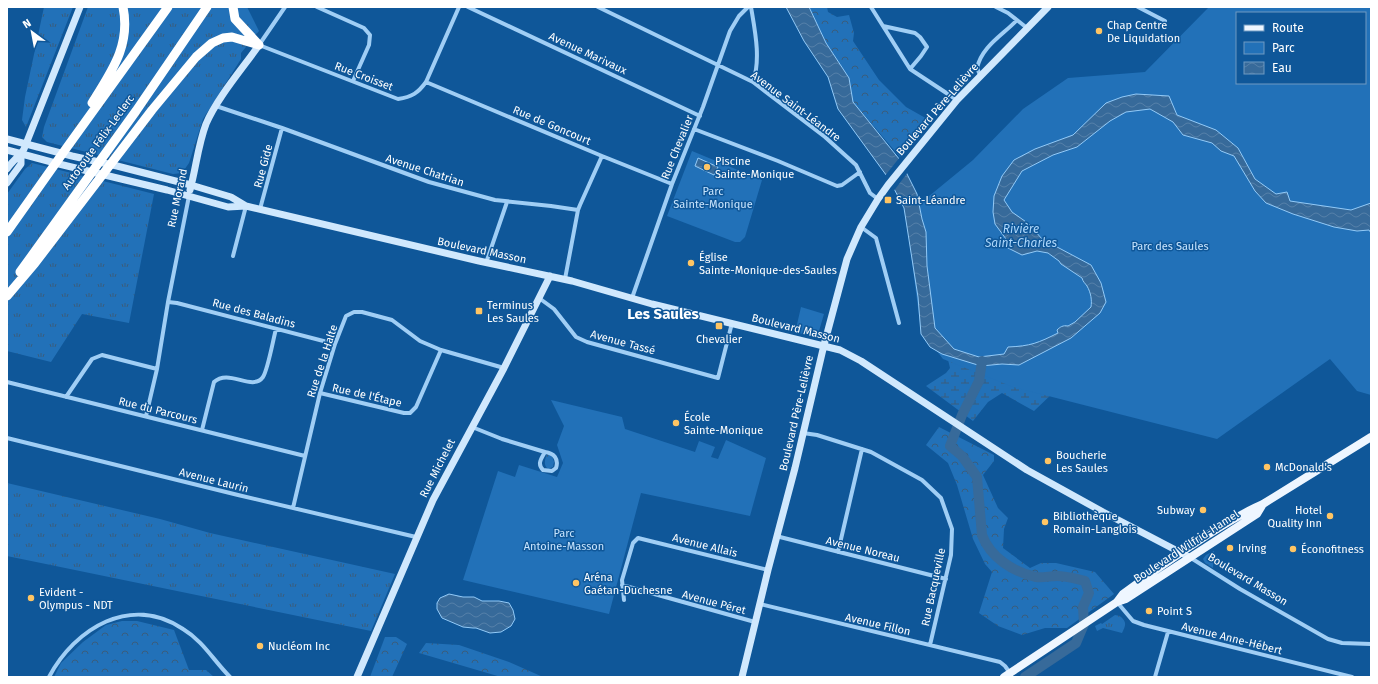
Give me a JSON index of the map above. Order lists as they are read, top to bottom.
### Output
{
  "streets": {
    "highway": ["Autoroute Félix-Leclerc"],
    "main road": [
      "Boulevard Père-Lelièvre",
      "Rue Morand",
      "Boulevard Masson",
      "Rue Michelet",
      "Boulevard Wilfrid-Hamel"
    ],
    "street": [
      "Avenue Marivaux",
      "Rue Croisset",
      "Avenue Saint-Léandre",
      "Rue de Goncourt",
      "Rue Chevalier",
      "Rue Gide",
      "Avenue Chatrian",
      "Rue des Baladins",
      "Avenue Tassé",
      "Rue de la Halte",
      "Rue de l'Étape",
      "Rue du Parcours",
      "Avenue Laurin",
      "Avenue Allais",
      "Avenue Noreau",
      "Rue Bacqueville",
      "Avenue Péret",
      "Avenue Fillon",
      "Avenue Anne-Hébert"
    ]
  },
  "crossings": [
    ["Avenue Marivaux", "Rue Chevalier"],
    ["Rue Croisset", "Rue de Goncourt"],
    ["Rue Croisset", "Rue Morand"],
    ["Avenue Saint-Léandre", "Boulevard Père-Lelièvre"],
    ["Avenue Saint-Léandre", "Rue Chevalier"],
    ["Boulevard Père-Lelièvre", "Boulevard Masson"],
    ["Boulevard Père-Lelièvre", "Avenue Allais"],
    ["Boulevard Père-Lelièvre", "Avenue Noreau"],
    ["Boulevard Père-Lelièvre", "Rue Bacqueville"],
    ["Boulevard Père-Lelièvre", "Avenue Péret"],
    ["Boulevard Père-Lelièvre", "Avenue Fillon"],
    ["Rue de Goncourt", "Rue Chevalier"],
    ["Rue Chevalier", "Boulevard Masson"],
    ["Rue Gide", "Avenue Chatrian"],
    ["Rue Gide", "Boulevard Masson"],
    ["Avenue Chatrian", "Rue Morand"],
    ["Rue Morand", "Boulevard Masson"],
    ["Rue Morand", "Rue des Baladins"],
    ["Rue Morand", "Rue du Parcours"],
    ["Boulevard Masson", "Avenue Tassé"],
    ["Boulevard Masson", "Rue Michelet"],
    ["Boulevard Masson", "Boulevard Wilfrid-Hamel"],
    ["Rue des Baladins", "Rue de la Halte"],
    ["Avenue Tassé", "Rue Michelet"],
    ["Rue de la Halte", "Rue de l'Étape"],
    ["Rue de la Halte", "Rue du Parcours"],
    ["Rue de la Halte", "Rue Michelet"],
    ["Rue de la Halte", "Avenue Laurin"],
    ["Rue Michelet", "Avenue Laurin"],
    ["Avenue Allais", "Avenue Péret"],
    ["Boulevard Wilfrid-Hamel", "Avenue Fillon"],
    ["Boulevard Wilfrid-Hamel", "Avenue Anne-Hébert"],
    ["Avenue Noreau", "Rue Bacqueville"],
    ["Rue Bacqueville", "Avenue Fillon"]
  ],
  "districts": ["Les Saules"],
  "water": ["Rivière Saint-Charles"],
  "parks": ["Parc Sainte-Monique", "Parc des Saules", "Parc Antoine-Masson"],
  "places": {
    "other": [
      "Chap Centre De Liquidation",
      "Piscine Sainte-Monique",
      "Église Sainte-Monique-des-Saules",
      "École Sainte-Monique",
      "Boucherie Les Saules",
      "McDonald's",
      "Subway",
      "Hotel Quality Inn",
      "Bibliothèque Romain-Langlois",
      "Irving",
      "Éconofitness",
      "Aréna Gaétan-Duchesne",
      "Evident - Olympus - NDT",
      "Point S",
      "Nucléom Inc"
    ],
    "transit": ["Saint-Léandre", "Terminus Les Saules", "Chevalier"]
  },
  "legend": ["Route", "Parc", "Eau"],
  "north": "top left"
}
